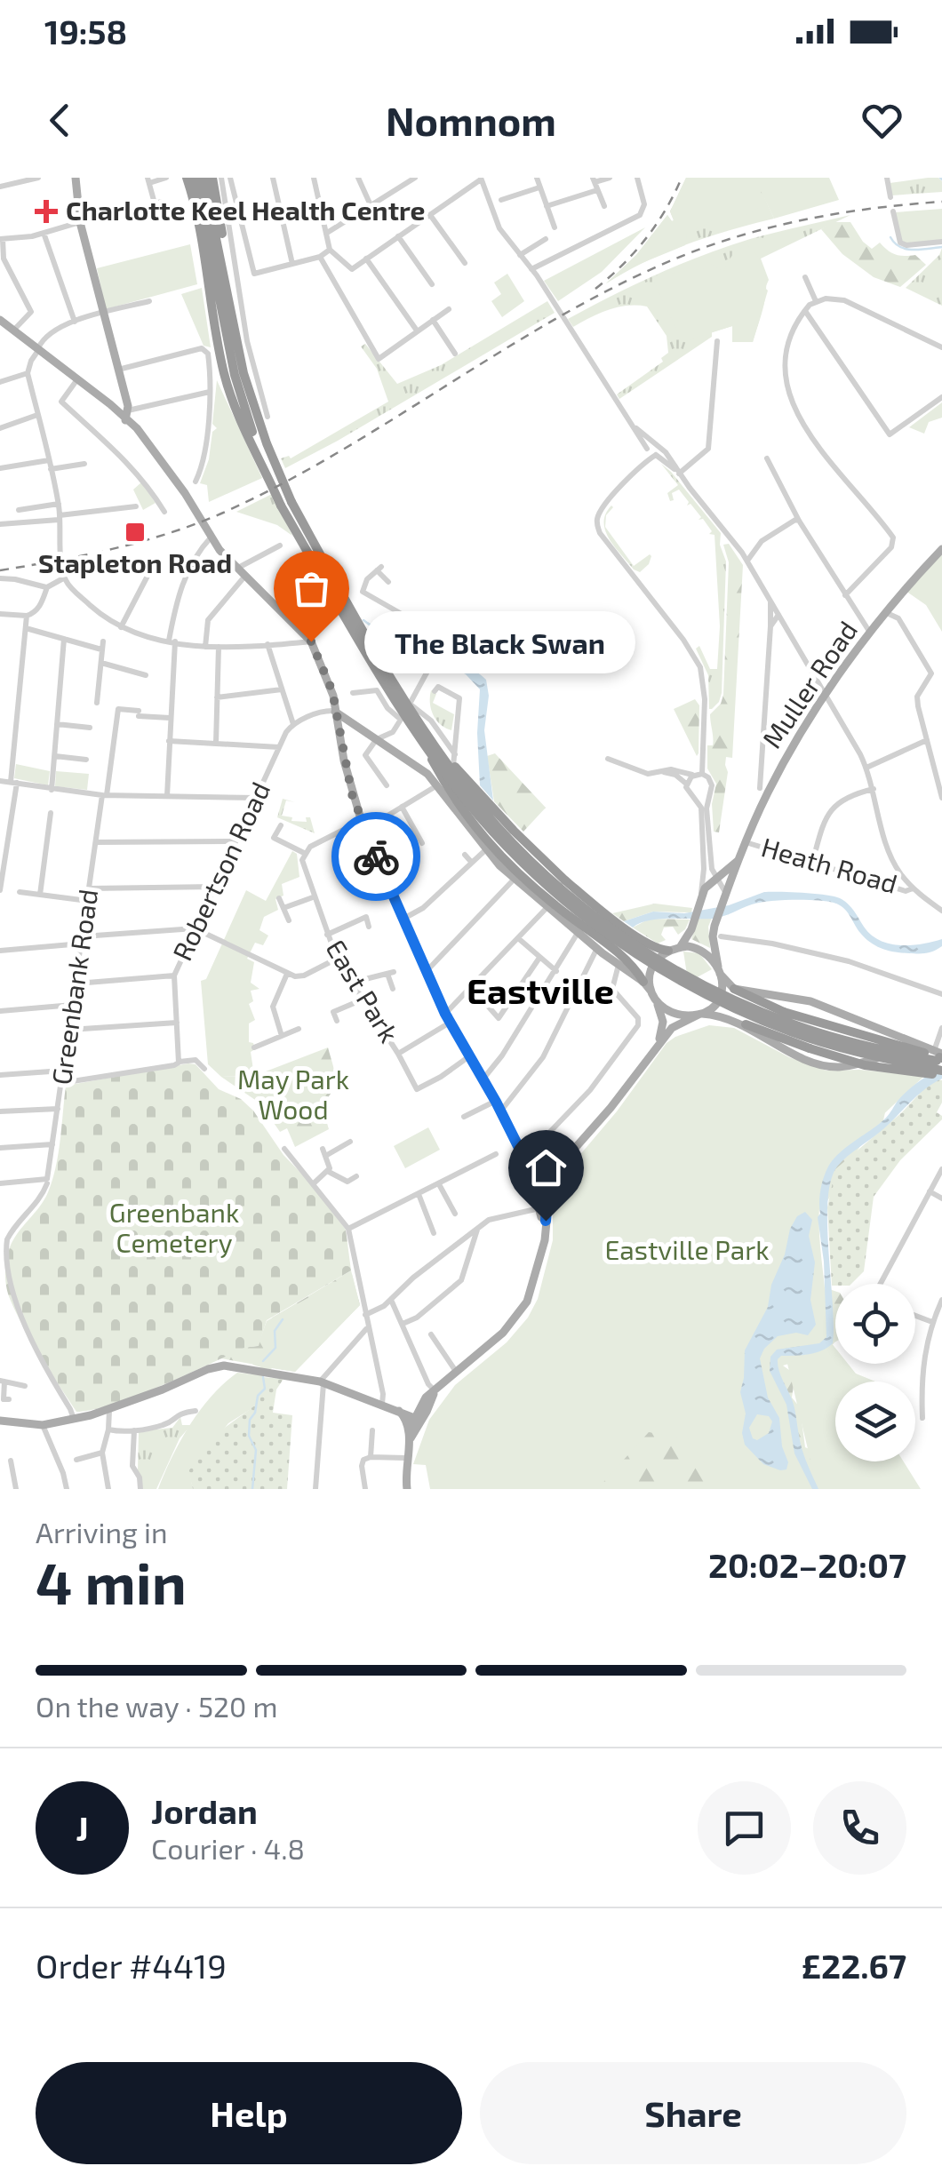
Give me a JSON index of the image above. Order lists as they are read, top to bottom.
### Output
{
  "streets": {
    "main road": ["Muller Road"],
    "street": [
      "Heath Road",
      "Robertson Road",
      "Greenbank Road",
      "East Park"
    ]
  },
  "crossings": [
    ["Muller Road", "Heath Road"]
  ],
  "districts": ["Eastville"],
  "parks": ["May Park Wood", "Greenbank Cemetery", "Eastville Park"],
  "places": {
    "health": ["Charlotte Keel Health Centre"],
    "transit": ["Stapleton Road"],
    "other": ["The Black Swan"]
  },
  "page": {
    "status": "19:58",
    "header": "Nomnom",
    "bubble": "The Black Swan",
    "heading": ["4 min", "Arriving in", "20:02–20:07"],
    "panel": [
      "Jordan",
      "Courier · 4.8",
      "Order #4419",
      "£22.67"
    ],
    "bar": "On the way · 520 m",
    "round": "J",
    "buttons": ["Help", "Share"]
  }
}
